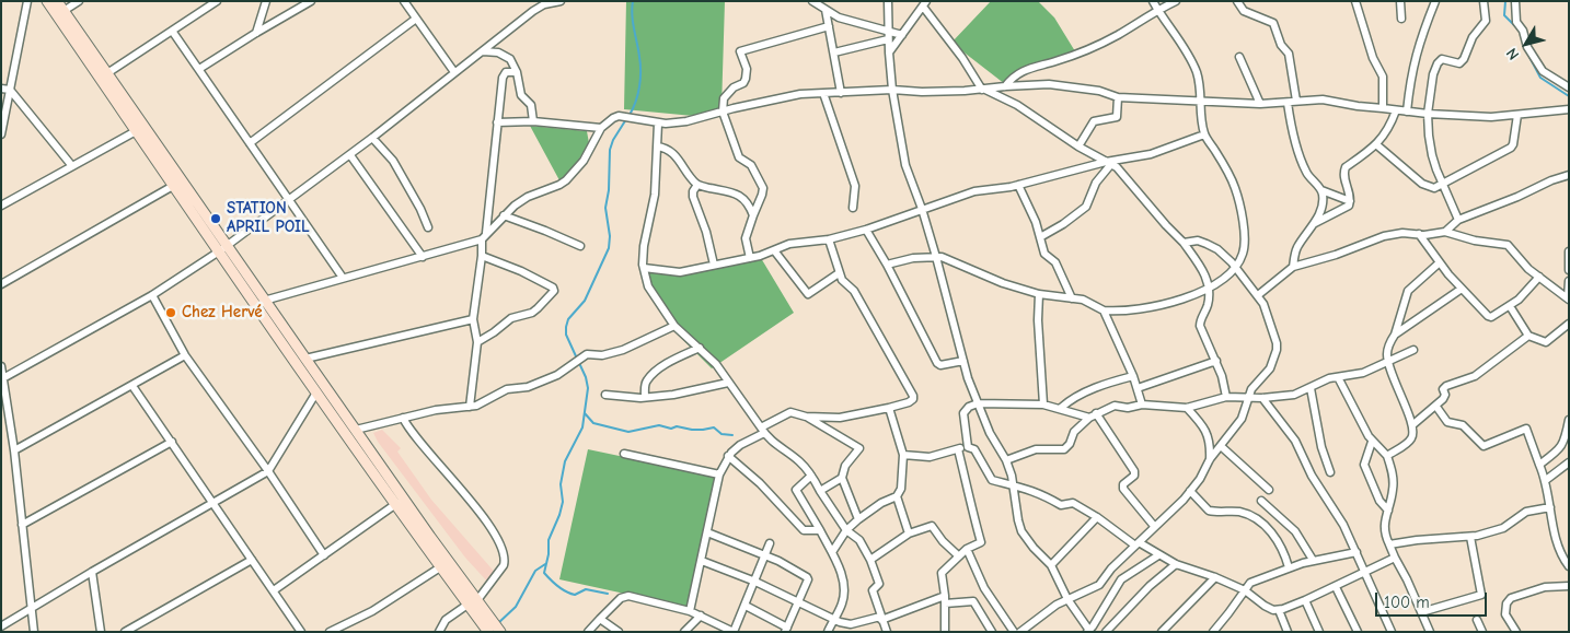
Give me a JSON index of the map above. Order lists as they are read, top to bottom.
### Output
{
  "places": ["STATION APRIL POIL", "Chez Hervé"],
  "scale_bar": "100 m",
  "north": "bottom left"
}
